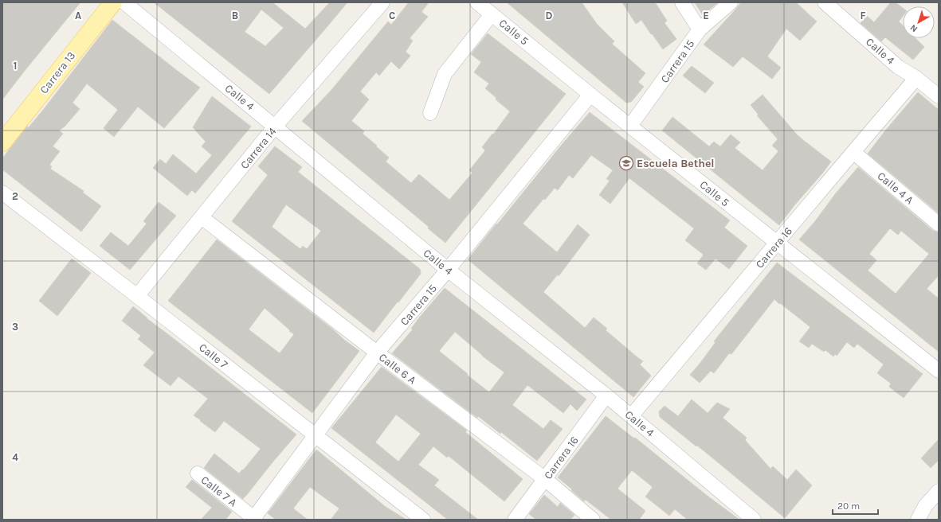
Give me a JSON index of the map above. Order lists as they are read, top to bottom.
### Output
{
  "streets": {
    "main road": ["Carrera 13"],
    "street": [
      "Calle 5",
      "Calle 4",
      "Carrera 15",
      "Carrera 14",
      "Calle 4 A",
      "Carrera 16",
      "Calle 7",
      "Calle 6 A",
      "Calle 7 A"
    ]
  },
  "crossings": [
    ["Calle 5", "Carrera 15"],
    ["Calle 5", "Carrera 16"],
    ["Calle 4", "Carrera 15"],
    ["Calle 4", "Carrera 14"],
    ["Calle 4", "Carrera 16"],
    ["Carrera 15", "Calle 7"],
    ["Carrera 15", "Calle 6 A"],
    ["Carrera 15", "Calle 7 A"],
    ["Carrera 14", "Calle 7"],
    ["Carrera 14", "Calle 6 A"],
    ["Calle 4 A", "Carrera 16"],
    ["Carrera 16", "Calle 6 A"]
  ],
  "places": {
    "school or university": ["Escuela Bethel"]
  },
  "scale_bar": "20 m",
  "north": "bottom left",
  "grid": {
    "columns": [
      "A",
      "B",
      "C",
      "D",
      "E",
      "F"
    ],
    "rows": [
      "1",
      "2",
      "3",
      "4"
    ]
  }
}
